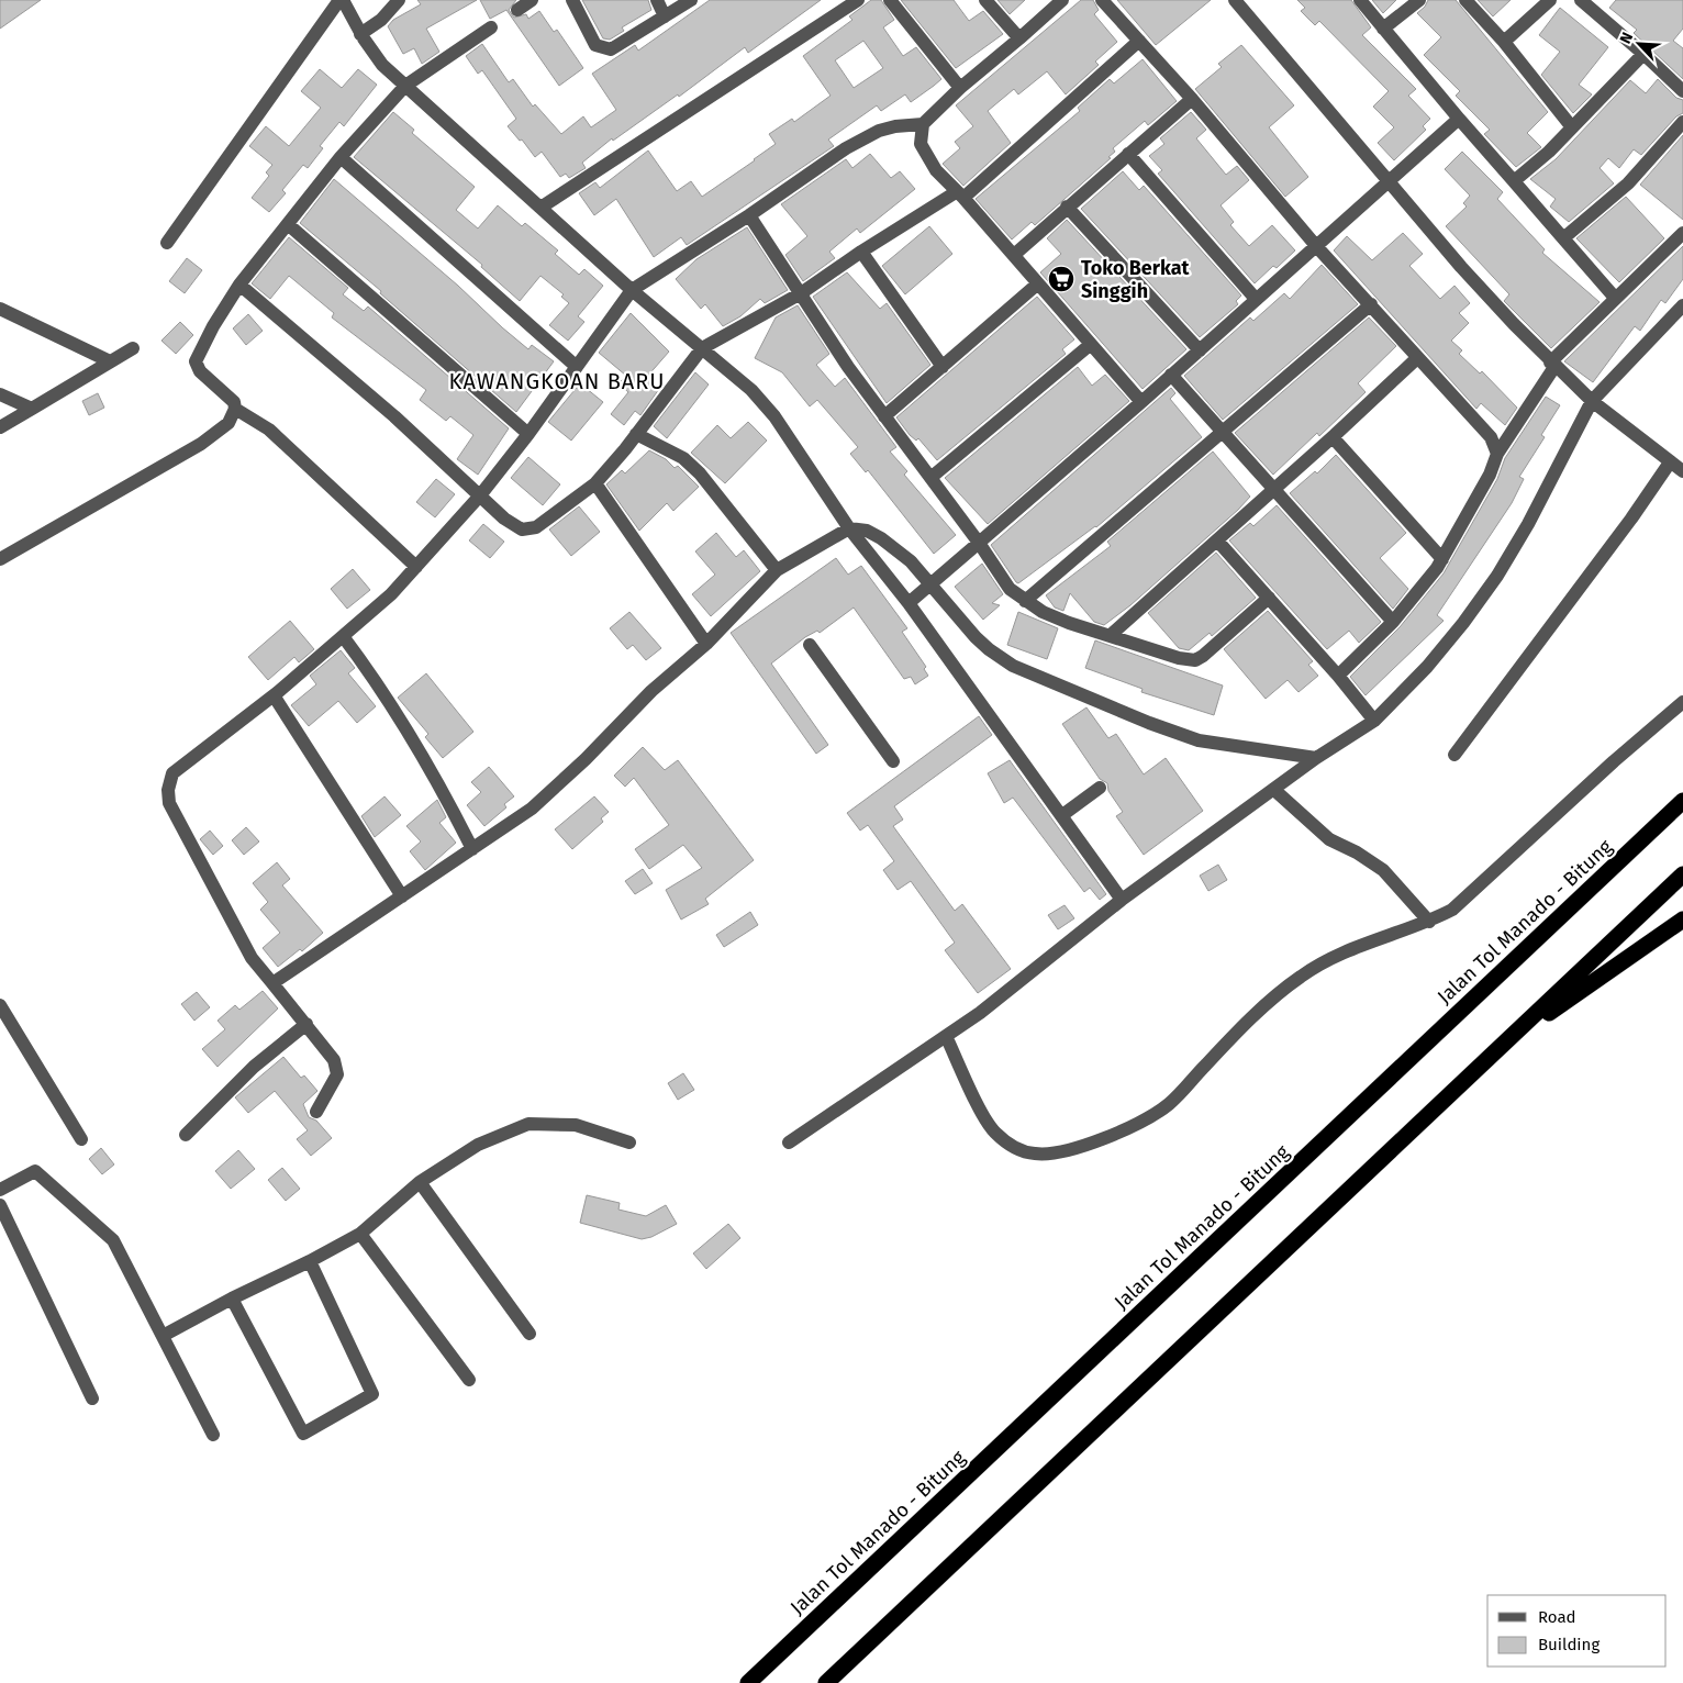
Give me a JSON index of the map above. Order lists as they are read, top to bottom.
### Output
{
  "streets": {
    "highway": ["Jalan Tol Manado - Bitung"]
  },
  "districts": ["KAWANGKOAN BARU"],
  "places": {
    "supermarket": ["Toko Berkat Singgih"]
  },
  "legend": ["Road", "Building"],
  "north": "top left"
}
